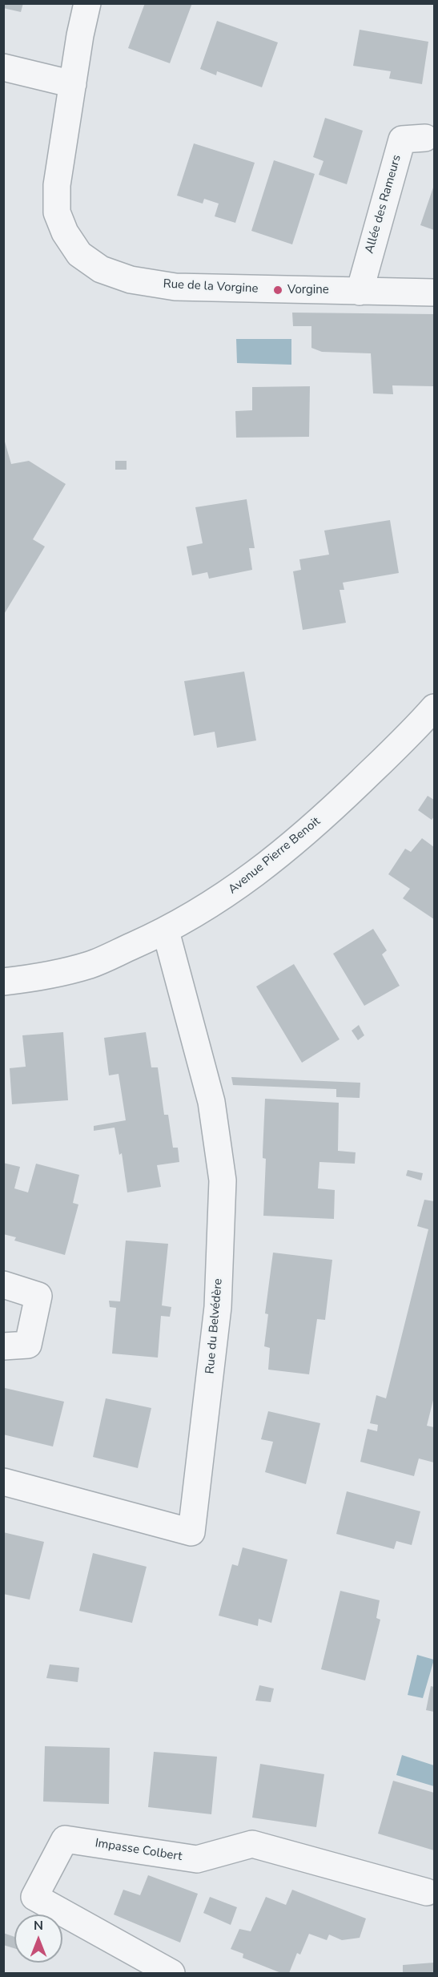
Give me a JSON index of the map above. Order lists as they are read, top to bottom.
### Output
{
  "streets": {
    "street": [
      "Allée des Rameurs",
      "Rue de la Vorgine",
      "Avenue Pierre Benoit",
      "Rue du Belvédère",
      "Impasse Colbert"
    ]
  },
  "crossings": [
    ["Allée des Rameurs", "Rue de la Vorgine"],
    ["Avenue Pierre Benoit", "Rue du Belvédère"]
  ],
  "places": ["Vorgine"],
  "north": "top"
}
